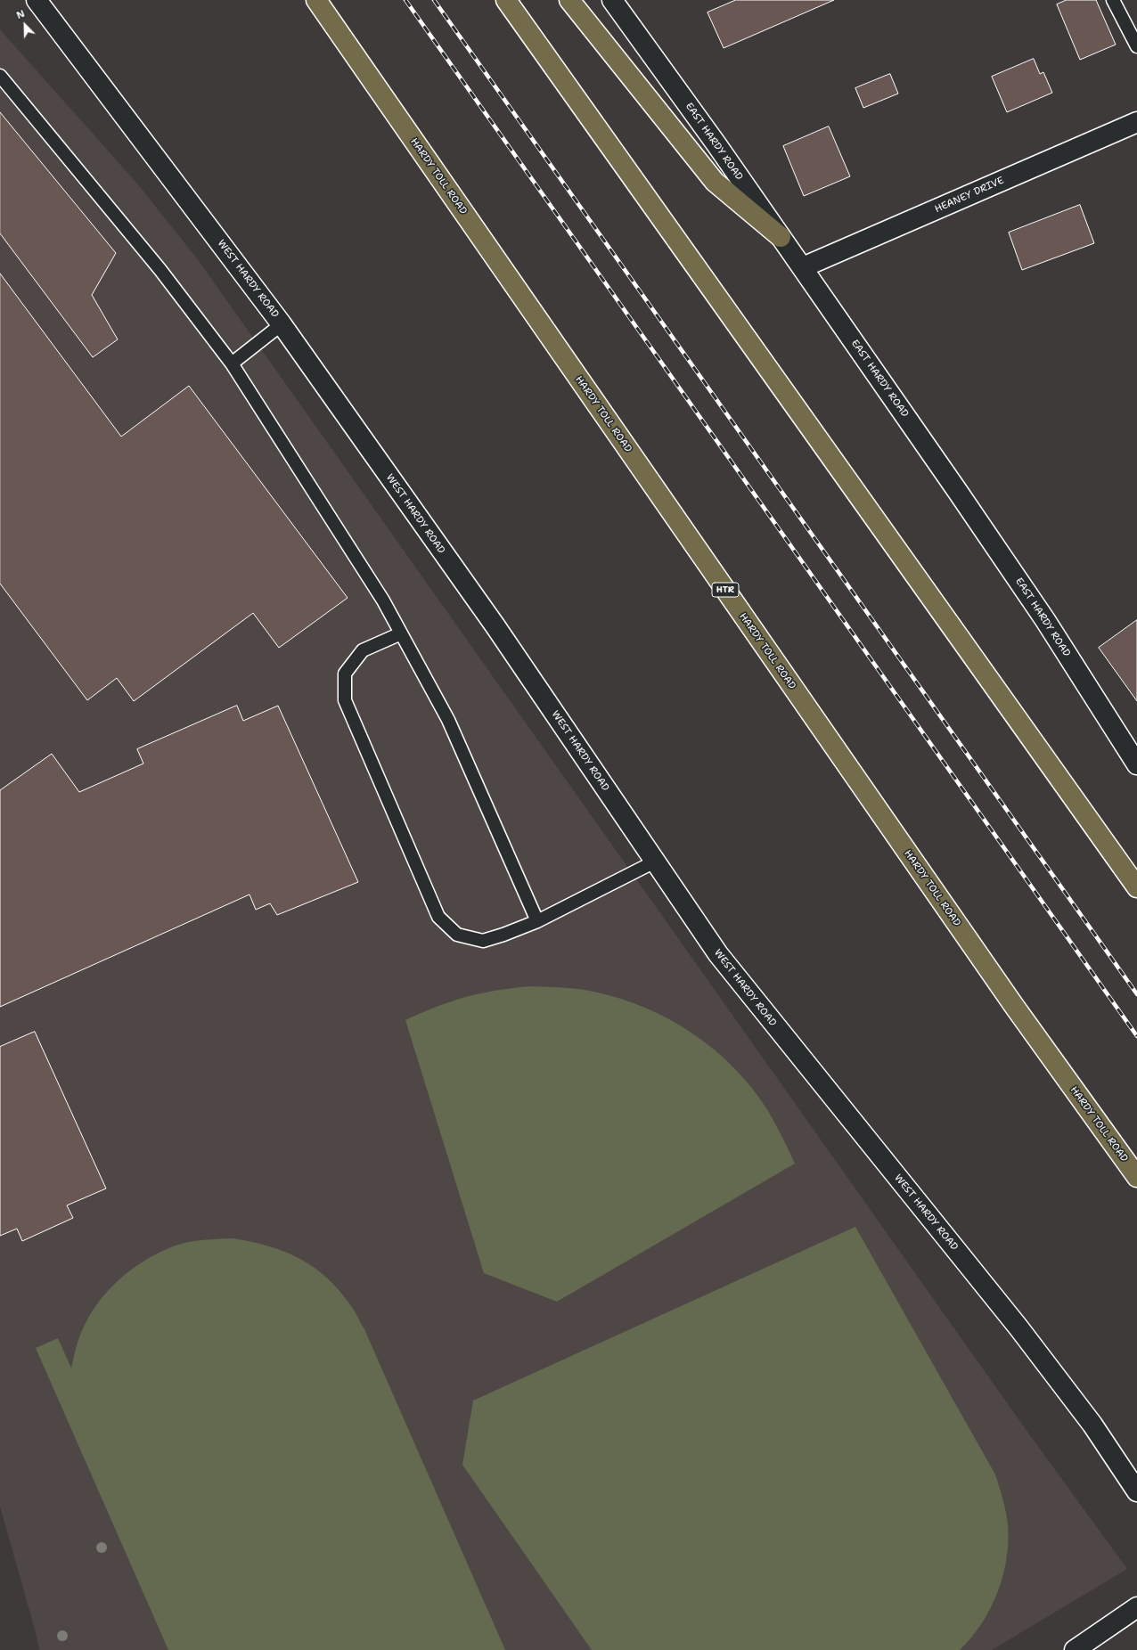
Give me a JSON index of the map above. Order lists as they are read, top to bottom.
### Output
{
  "streets": {
    "highway": ["HARDY TOLL ROAD", "HTR"],
    "main road": ["EAST HARDY ROAD", "HEANEY DRIVE", "WEST HARDY ROAD"]
  },
  "crossings": [
    ["EAST HARDY ROAD", "HEANEY DRIVE"]
  ],
  "north": "top left"
}
